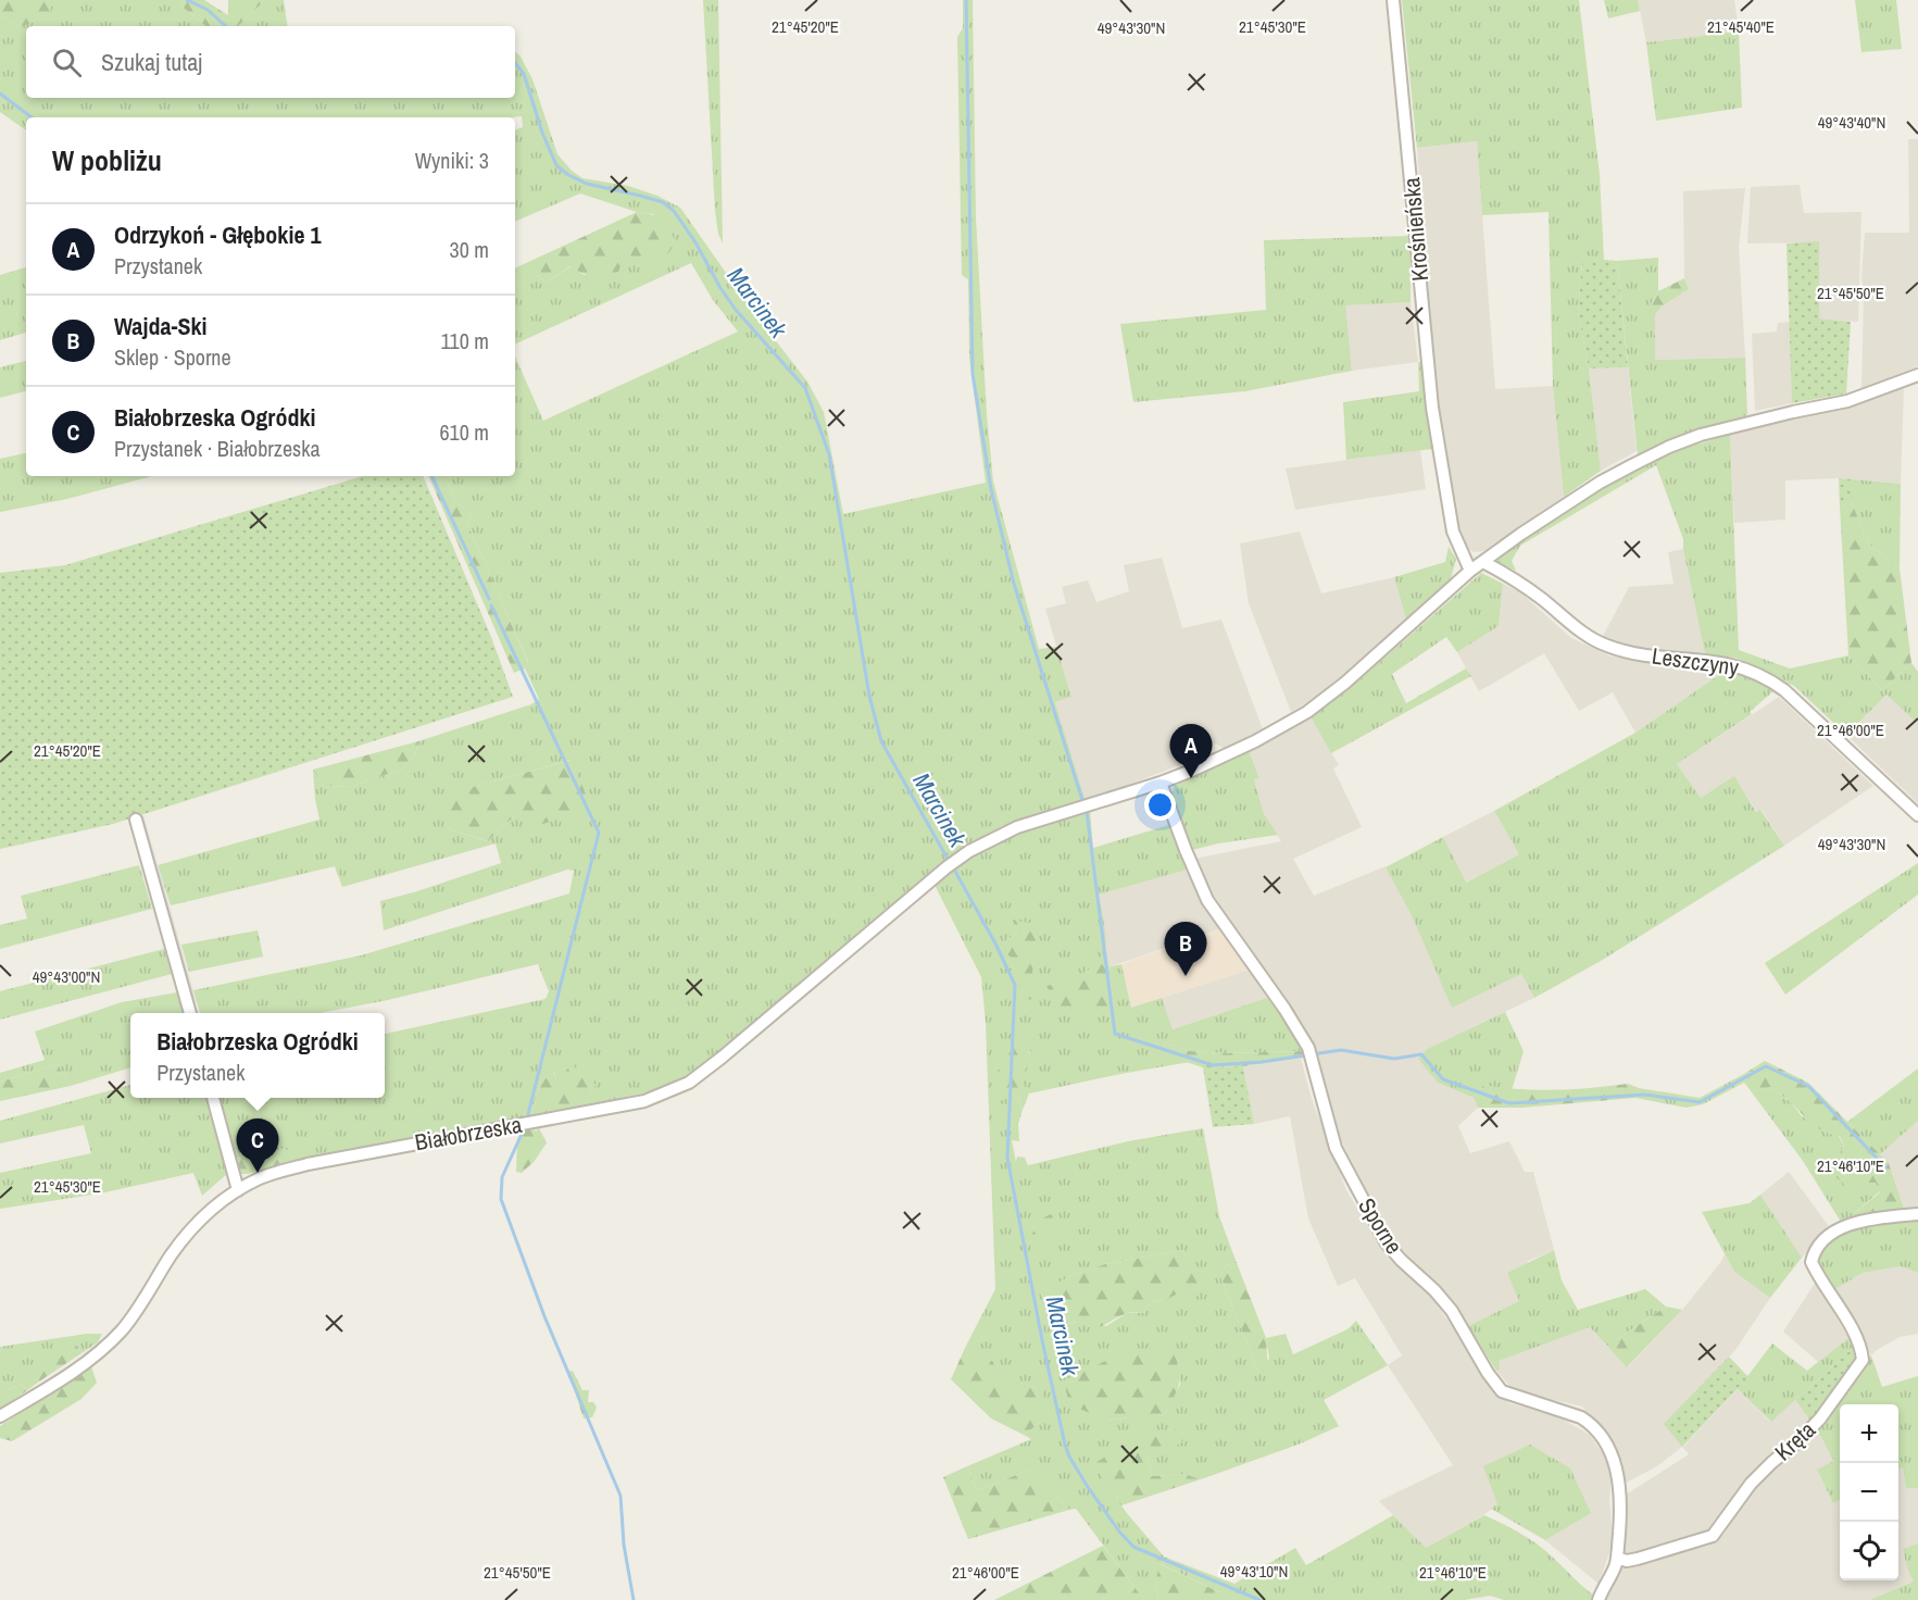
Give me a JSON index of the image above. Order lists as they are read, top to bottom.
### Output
{
  "streets": {
    "street": [
      "Krośnieńska",
      "Leszczyny",
      "Białobrzeska",
      "Sporne",
      "Kręta"
    ]
  },
  "crossings": [
    ["Krośnieńska", "Białobrzeska"],
    ["Leszczyny", "Białobrzeska"],
    ["Białobrzeska", "Sporne"],
    ["Sporne", "Kręta"]
  ],
  "water": ["Marcinek"],
  "page": {
    "search": "Szukaj tutaj",
    "heading": ["W pobliżu", "Wyniki: 3"],
    "list": [
      {
        "mark": "A",
        "name": "Odrzykoń - Głębokie 1",
        "note": "Przystanek",
        "value": "30 m"
      },
      {
        "mark": "B",
        "name": "Wajda-Ski",
        "note": "Sklep · Sporne",
        "value": "110 m"
      },
      {
        "mark": "C",
        "name": "Białobrzeska Ogródki",
        "note": "Przystanek · Białobrzeska",
        "value": "610 m"
      }
    ],
    "pins": ["A", "B", "C"],
    "popup": ["Białobrzeska Ogródki", "Przystanek"],
    "map_buttons": ["+", "−"]
  },
  "coordinates": [
    "21°45'20\"E",
    "21°45'30\"E",
    "21°45'40\"E",
    "49°43'30\"N",
    "49°43'40\"N",
    "21°45'50\"E",
    "21°46'00\"E",
    "49°43'00\"N",
    "21°46'10\"E",
    "49°43'10\"N"
  ]
}
